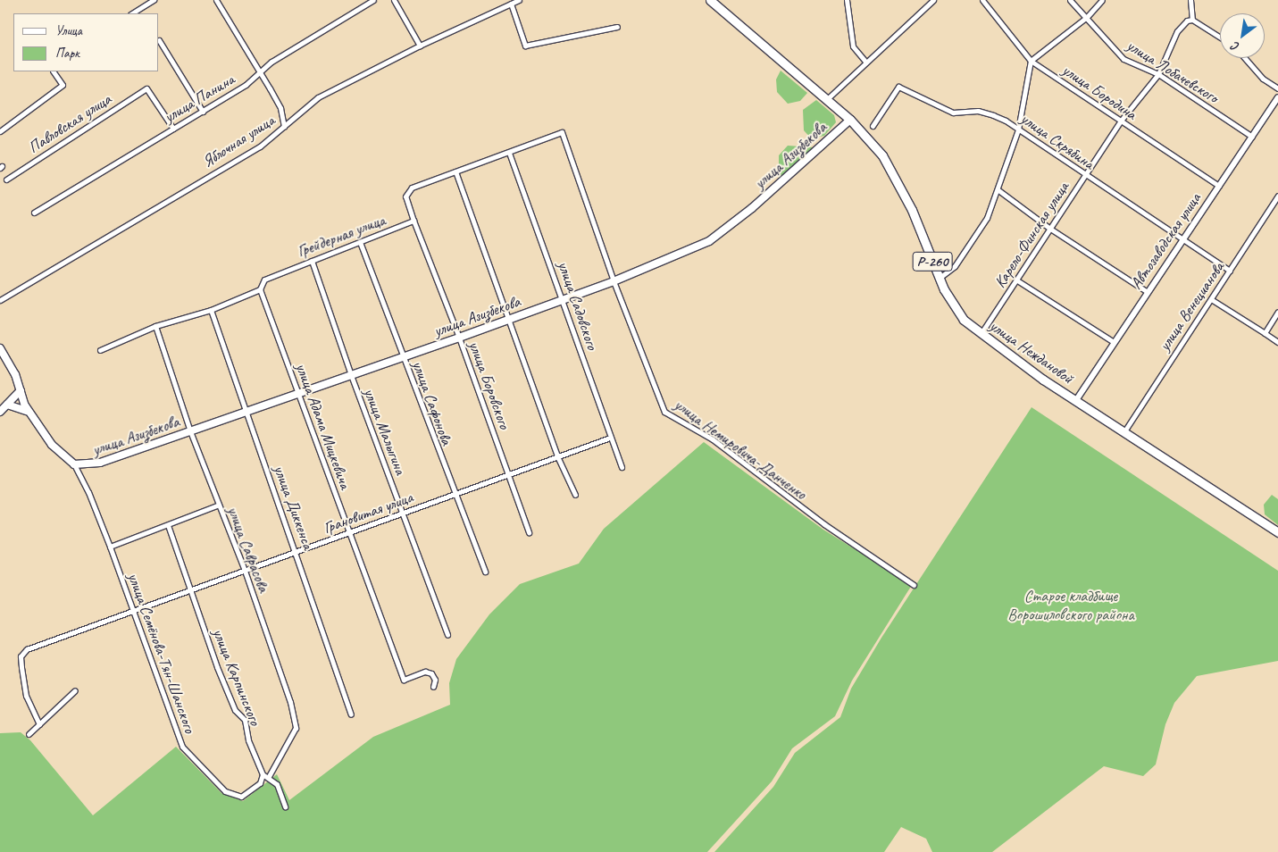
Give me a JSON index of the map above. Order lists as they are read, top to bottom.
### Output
{
  "streets": {
    "highway": ["Р-260", "улица Неждановой"],
    "main road": ["улица Азизбекова"],
    "street": [
      "улица Лобачевского",
      "улица Бородина",
      "улица Панина",
      "Павловская улица",
      "Яблочная улица",
      "улица Скрябина",
      "Карело-Финская улица",
      "Грейдерная улица",
      "Автозаводская улица",
      "улица Садовского",
      "улица Венецианова",
      "улица Боровского",
      "улица Сафонова",
      "улица Адама Мицкевича",
      "улица Малыгина",
      "улица Немировича-Данченко",
      "улица Диккенса",
      "Грановитая улица",
      "улица Саврасова",
      "улица Семёнова-Тян-Шанского",
      "улица Карпинского"
    ]
  },
  "crossings": [
    ["улица Лобачевского", "Карело-Финская улица"],
    ["улица Лобачевского", "Автозаводская улица"],
    ["улица Бородина", "Карело-Финская улица"],
    ["улица Бородина", "Автозаводская улица"],
    ["улица Панина", "Павловская улица"],
    ["улица Скрябина", "Карело-Финская улица"],
    ["улица Скрябина", "Автозаводская улица"],
    ["улица Скрябина", "улица Венецианова"],
    ["улица Азизбекова", "Р-260"],
    ["улица Азизбекова", "улица Садовского"],
    ["улица Азизбекова", "улица Неждановой"],
    ["улица Азизбекова", "улица Боровского"],
    ["улица Азизбекова", "улица Сафонова"],
    ["улица Азизбекова", "улица Адама Мицкевича"],
    ["улица Азизбекова", "улица Малыгина"],
    ["улица Азизбекова", "улица Немировича-Данченко"],
    ["улица Азизбекова", "улица Диккенса"],
    ["улица Азизбекова", "улица Саврасова"],
    ["улица Азизбекова", "улица Семёнова-Тян-Шанского"],
    ["Карело-Финская улица", "улица Неждановой"],
    ["Грейдерная улица", "улица Боровского"],
    ["Грейдерная улица", "улица Сафонова"],
    ["Грейдерная улица", "улица Адама Мицкевича"],
    ["Грейдерная улица", "улица Малыгина"],
    ["Грейдерная улица", "улица Диккенса"],
    ["Грейдерная улица", "улица Саврасова"],
    ["Автозаводская улица", "улица Неждановой"],
    ["Р-260", "улица Неждановой"],
    ["улица Садовского", "улица Немировича-Данченко"],
    ["улица Садовского", "Грановитая улица"],
    ["улица Венецианова", "улица Неждановой"],
    ["улица Боровского", "Грановитая улица"],
    ["улица Сафонова", "Грановитая улица"],
    ["улица Адама Мицкевича", "Грановитая улица"],
    ["улица Малыгина", "Грановитая улица"],
    ["улица Диккенса", "Грановитая улица"],
    ["Грановитая улица", "улица Саврасова"],
    ["Грановитая улица", "улица Семёнова-Тян-Шанского"],
    ["Грановитая улица", "улица Карпинского"],
    ["улица Семёнова-Тян-Шанского", "улица Карпинского"]
  ],
  "parks": ["Старое кладбище Ворошиловского района"],
  "legend": ["Улица", "Парк"],
  "north": "bottom left"
}
